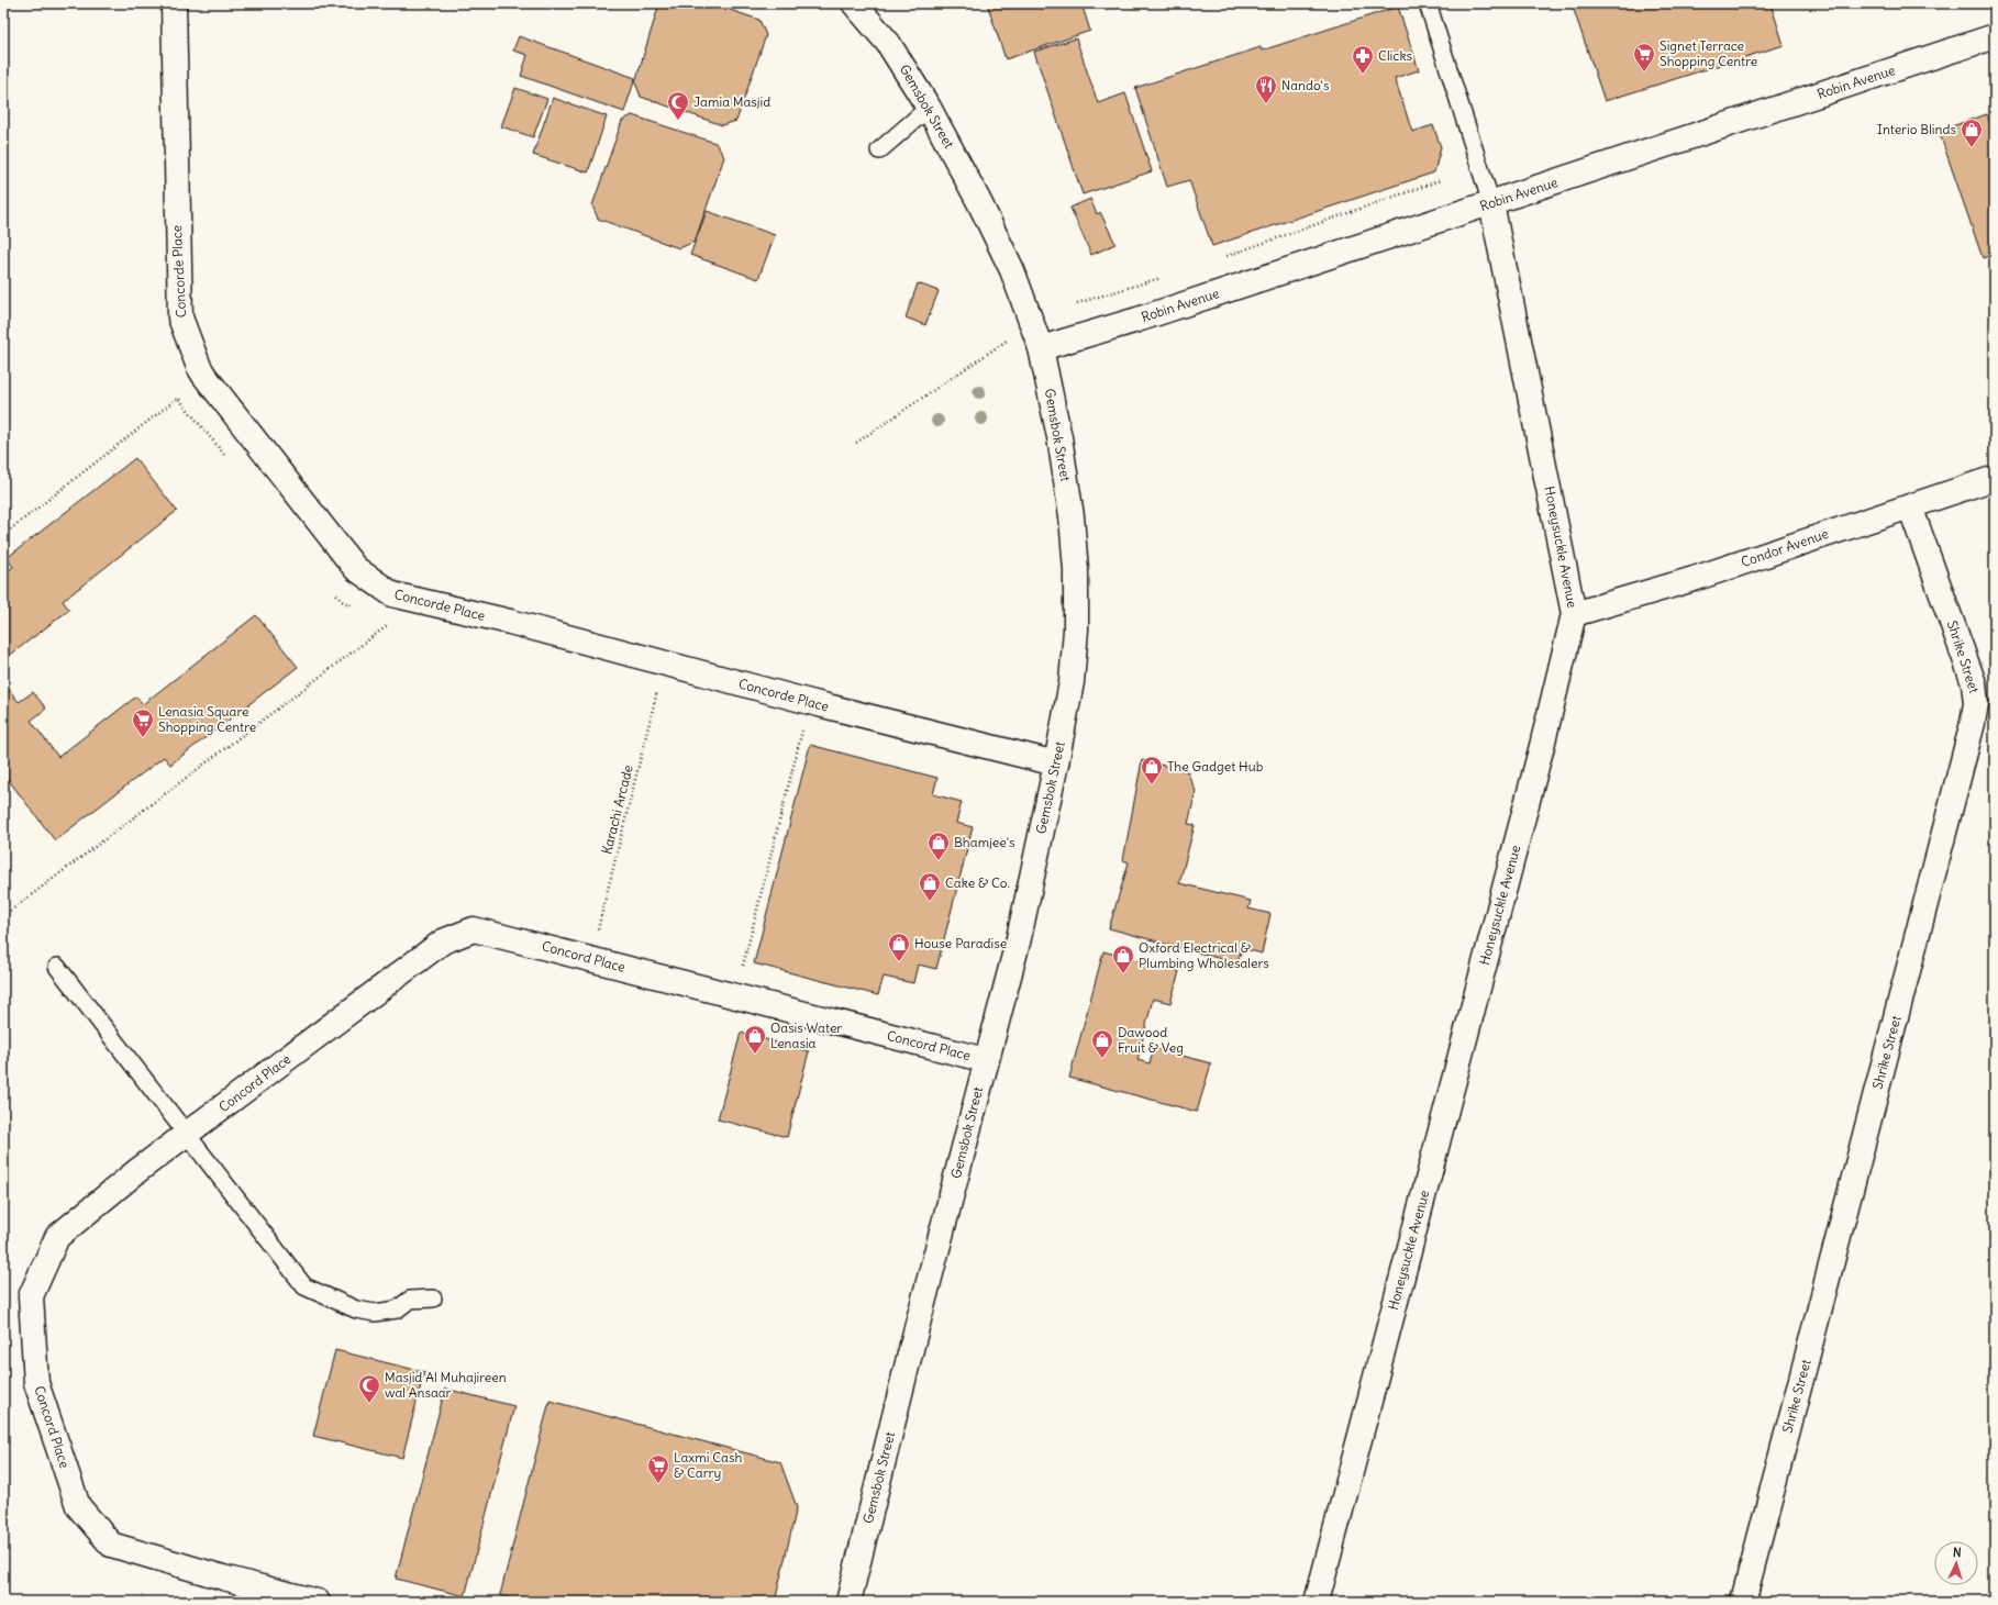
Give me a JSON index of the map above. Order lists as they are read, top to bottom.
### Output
{
  "streets": {
    "street": [
      "Robin Avenue",
      "Gemsbok Street",
      "Concorde Place",
      "Honeysuckle Avenue",
      "Condor Avenue",
      "Shrike Street",
      "Concord Place"
    ],
    "path": ["Karachi Arcade"]
  },
  "crossings": [
    ["Robin Avenue", "Gemsbok Street"],
    ["Robin Avenue", "Honeysuckle Avenue"],
    ["Gemsbok Street", "Concorde Place"],
    ["Gemsbok Street", "Concord Place"],
    ["Concorde Place", "Karachi Arcade"],
    ["Honeysuckle Avenue", "Condor Avenue"],
    ["Condor Avenue", "Shrike Street"],
    ["Karachi Arcade", "Concord Place"]
  ],
  "places": {
    "supermarket": ["Signet Terrace Shopping Centre", "Lenasia Square Shopping Centre", "Laxmi Cash & Carry"],
    "pharmacy": ["Clicks"],
    "restaurant": ["Nando's"],
    "mosque": ["Jamia Masjid", "Masjid Al Muhajireen wal Ansaar"],
    "shop": [
      "Interio Blinds",
      "The Gadget Hub",
      "Bhamjee's",
      "Cake & Co.",
      "House Paradise",
      "Oxford Electrical & Plumbing Wholesalers",
      "Oasis Water Lenasia",
      "Dawood Fruit & Veg"
    ]
  },
  "north": "top"
}
